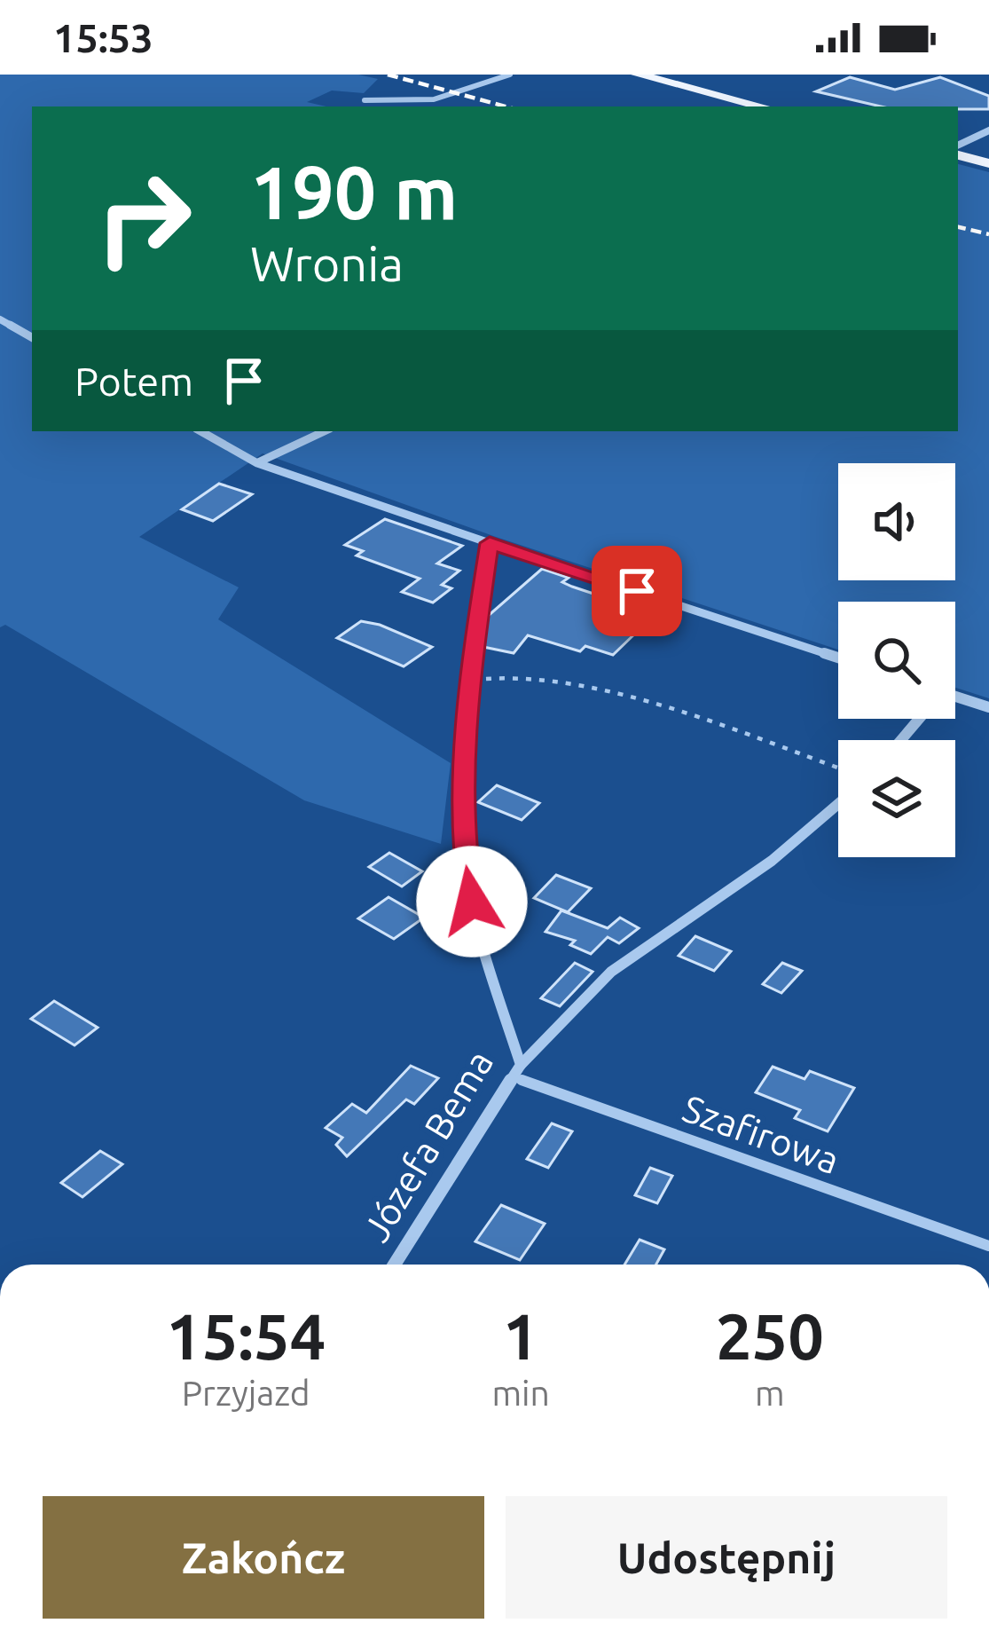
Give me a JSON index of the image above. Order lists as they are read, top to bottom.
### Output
{
  "streets": {
    "street": ["Józefa Bema"],
    "lane": ["Szafirowa"]
  },
  "crossings": [
    ["Szafirowa", "Józefa Bema"]
  ],
  "page": {
    "status": "15:53",
    "turn": ["190 m", "Wronia"],
    "then": "Potem",
    "eta": [
      "15:54",
      "Przyjazd",
      "1",
      "min",
      "250",
      "m"
    ],
    "buttons": ["Zakończ", "Udostępnij"]
  }
}
